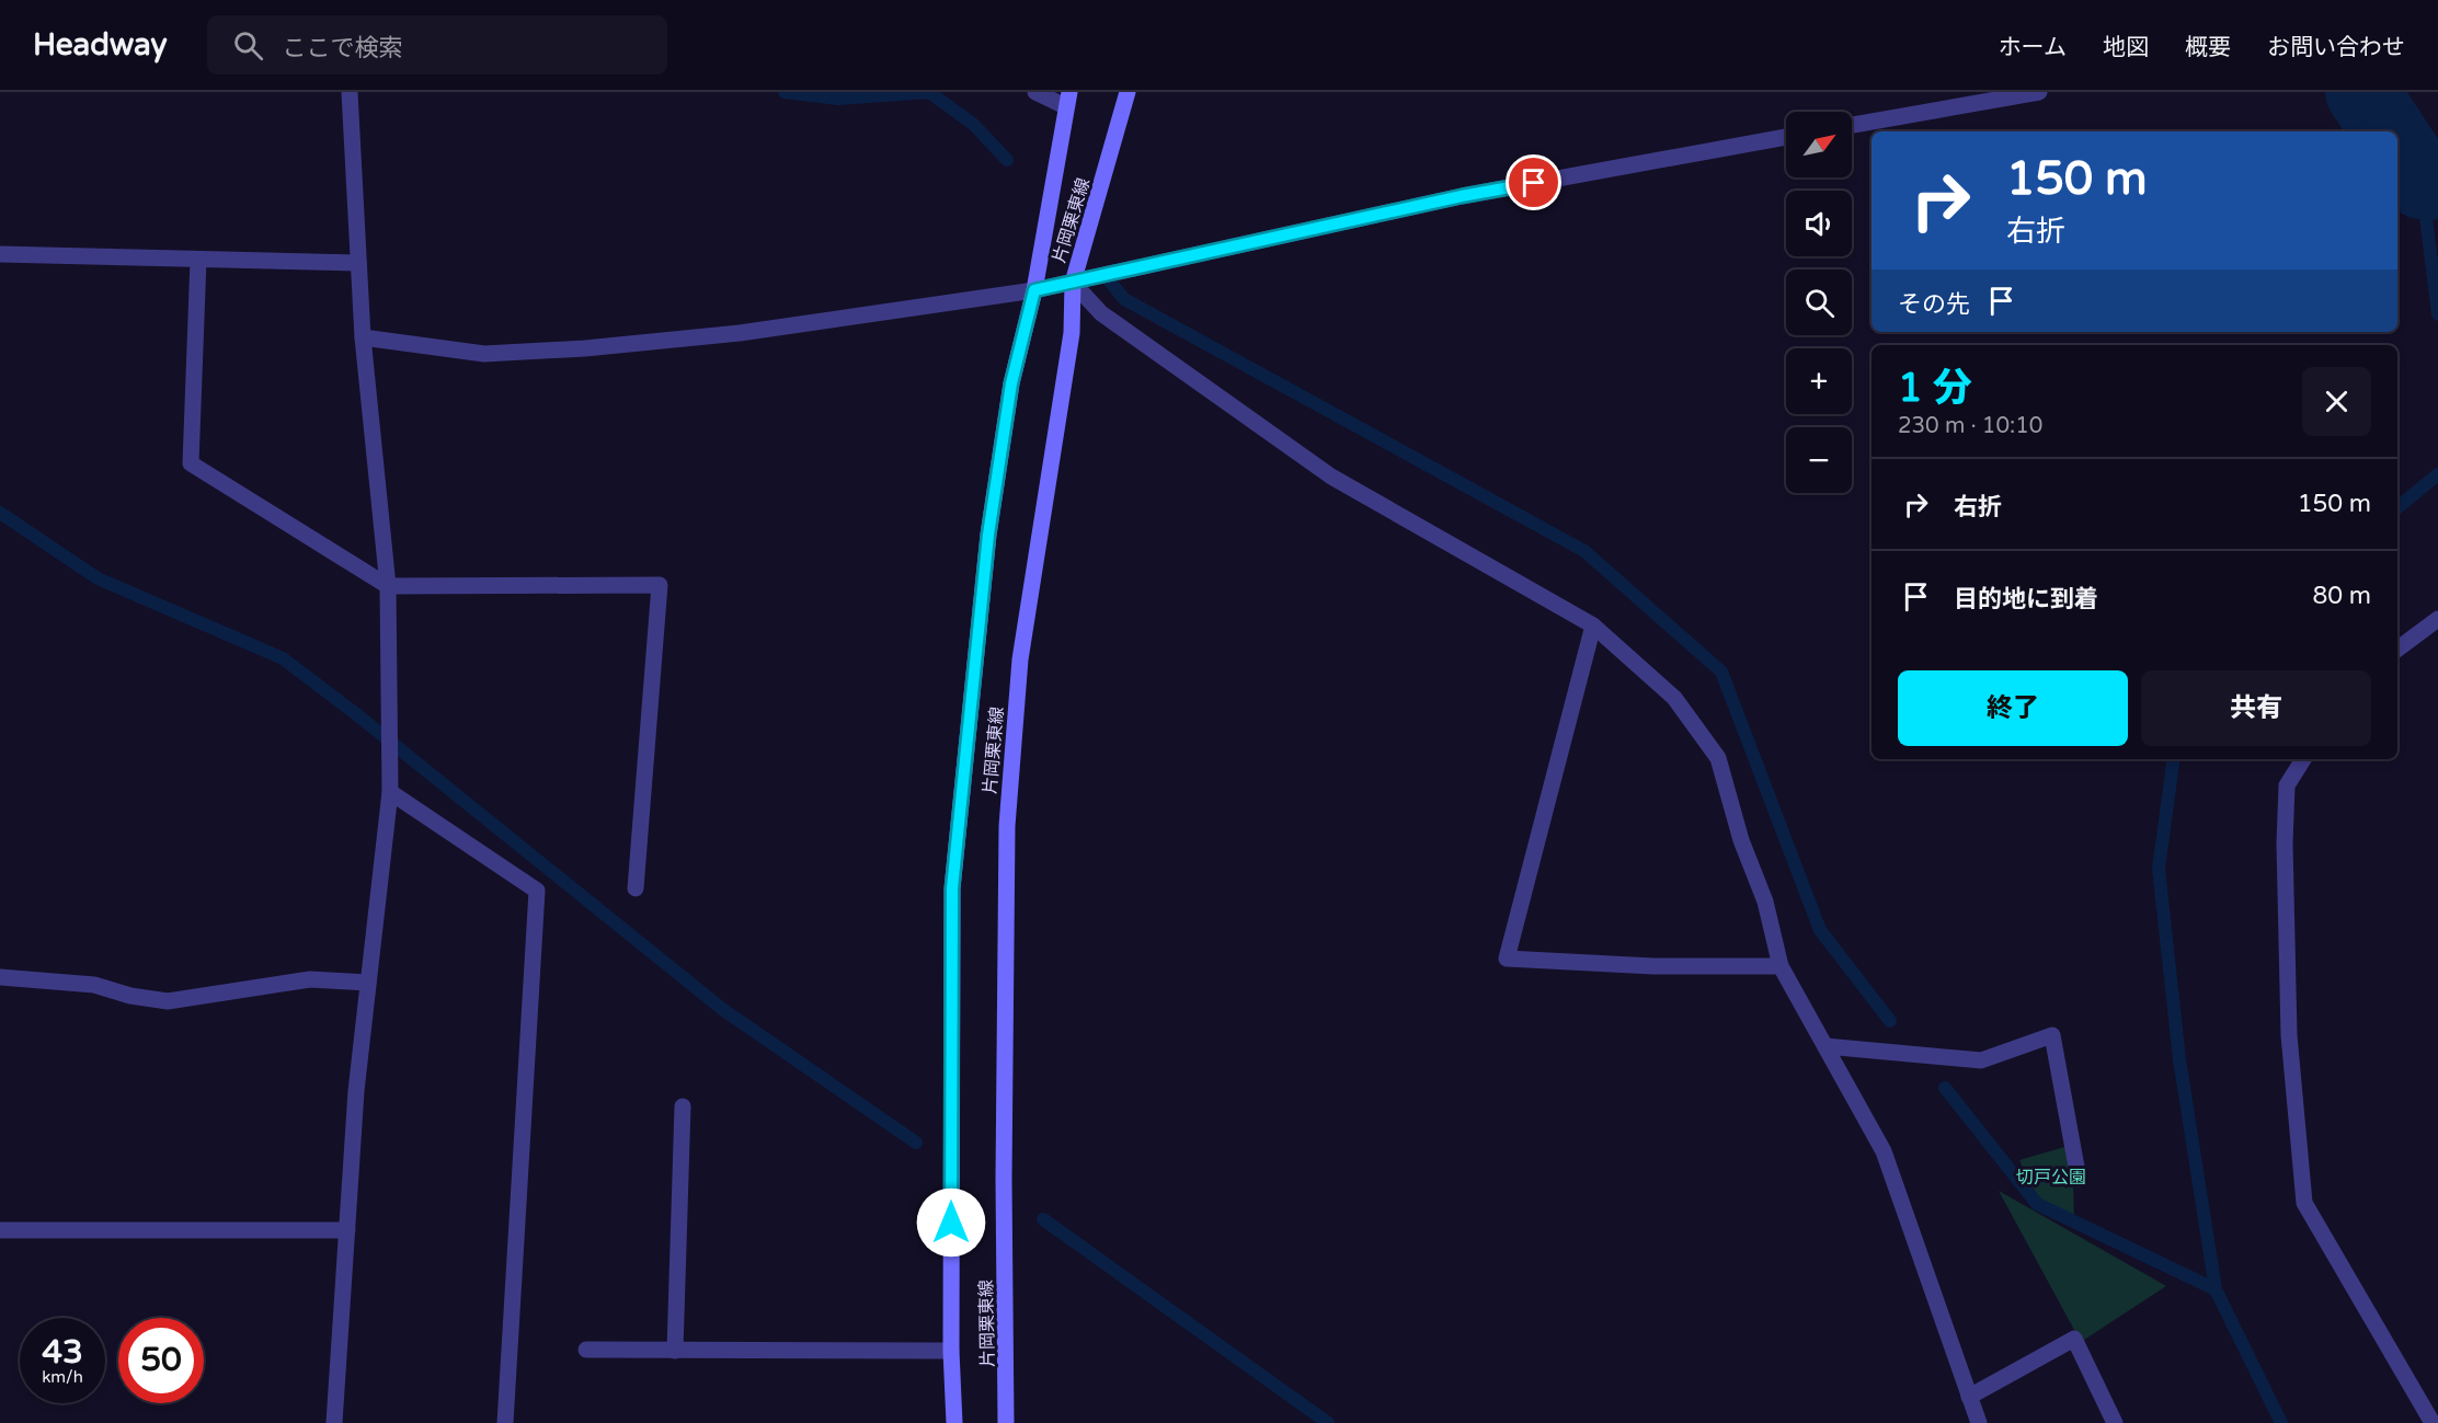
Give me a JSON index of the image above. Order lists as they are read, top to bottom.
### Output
{
  "streets": {
    "main road": ["片岡栗東線"]
  },
  "parks": ["切戸公園"],
  "north": "top right",
  "page": {
    "header": "Headway",
    "search": "ここで検索",
    "nav": [
      "ホーム",
      "地図",
      "概要",
      "お問い合わせ"
    ],
    "map_buttons": ["+", "−"],
    "turn": ["150 m", "右折"],
    "then": "その先",
    "heading": ["1 分", "230 m · 10:10"],
    "list": [
      {
        "name": "右折",
        "value": "150 m"
      },
      {
        "name": "目的地に到着",
        "value": "80 m"
      }
    ],
    "buttons": ["終了", "共有"],
    "speed": "43 km/h",
    "limit": "50"
  }
}
